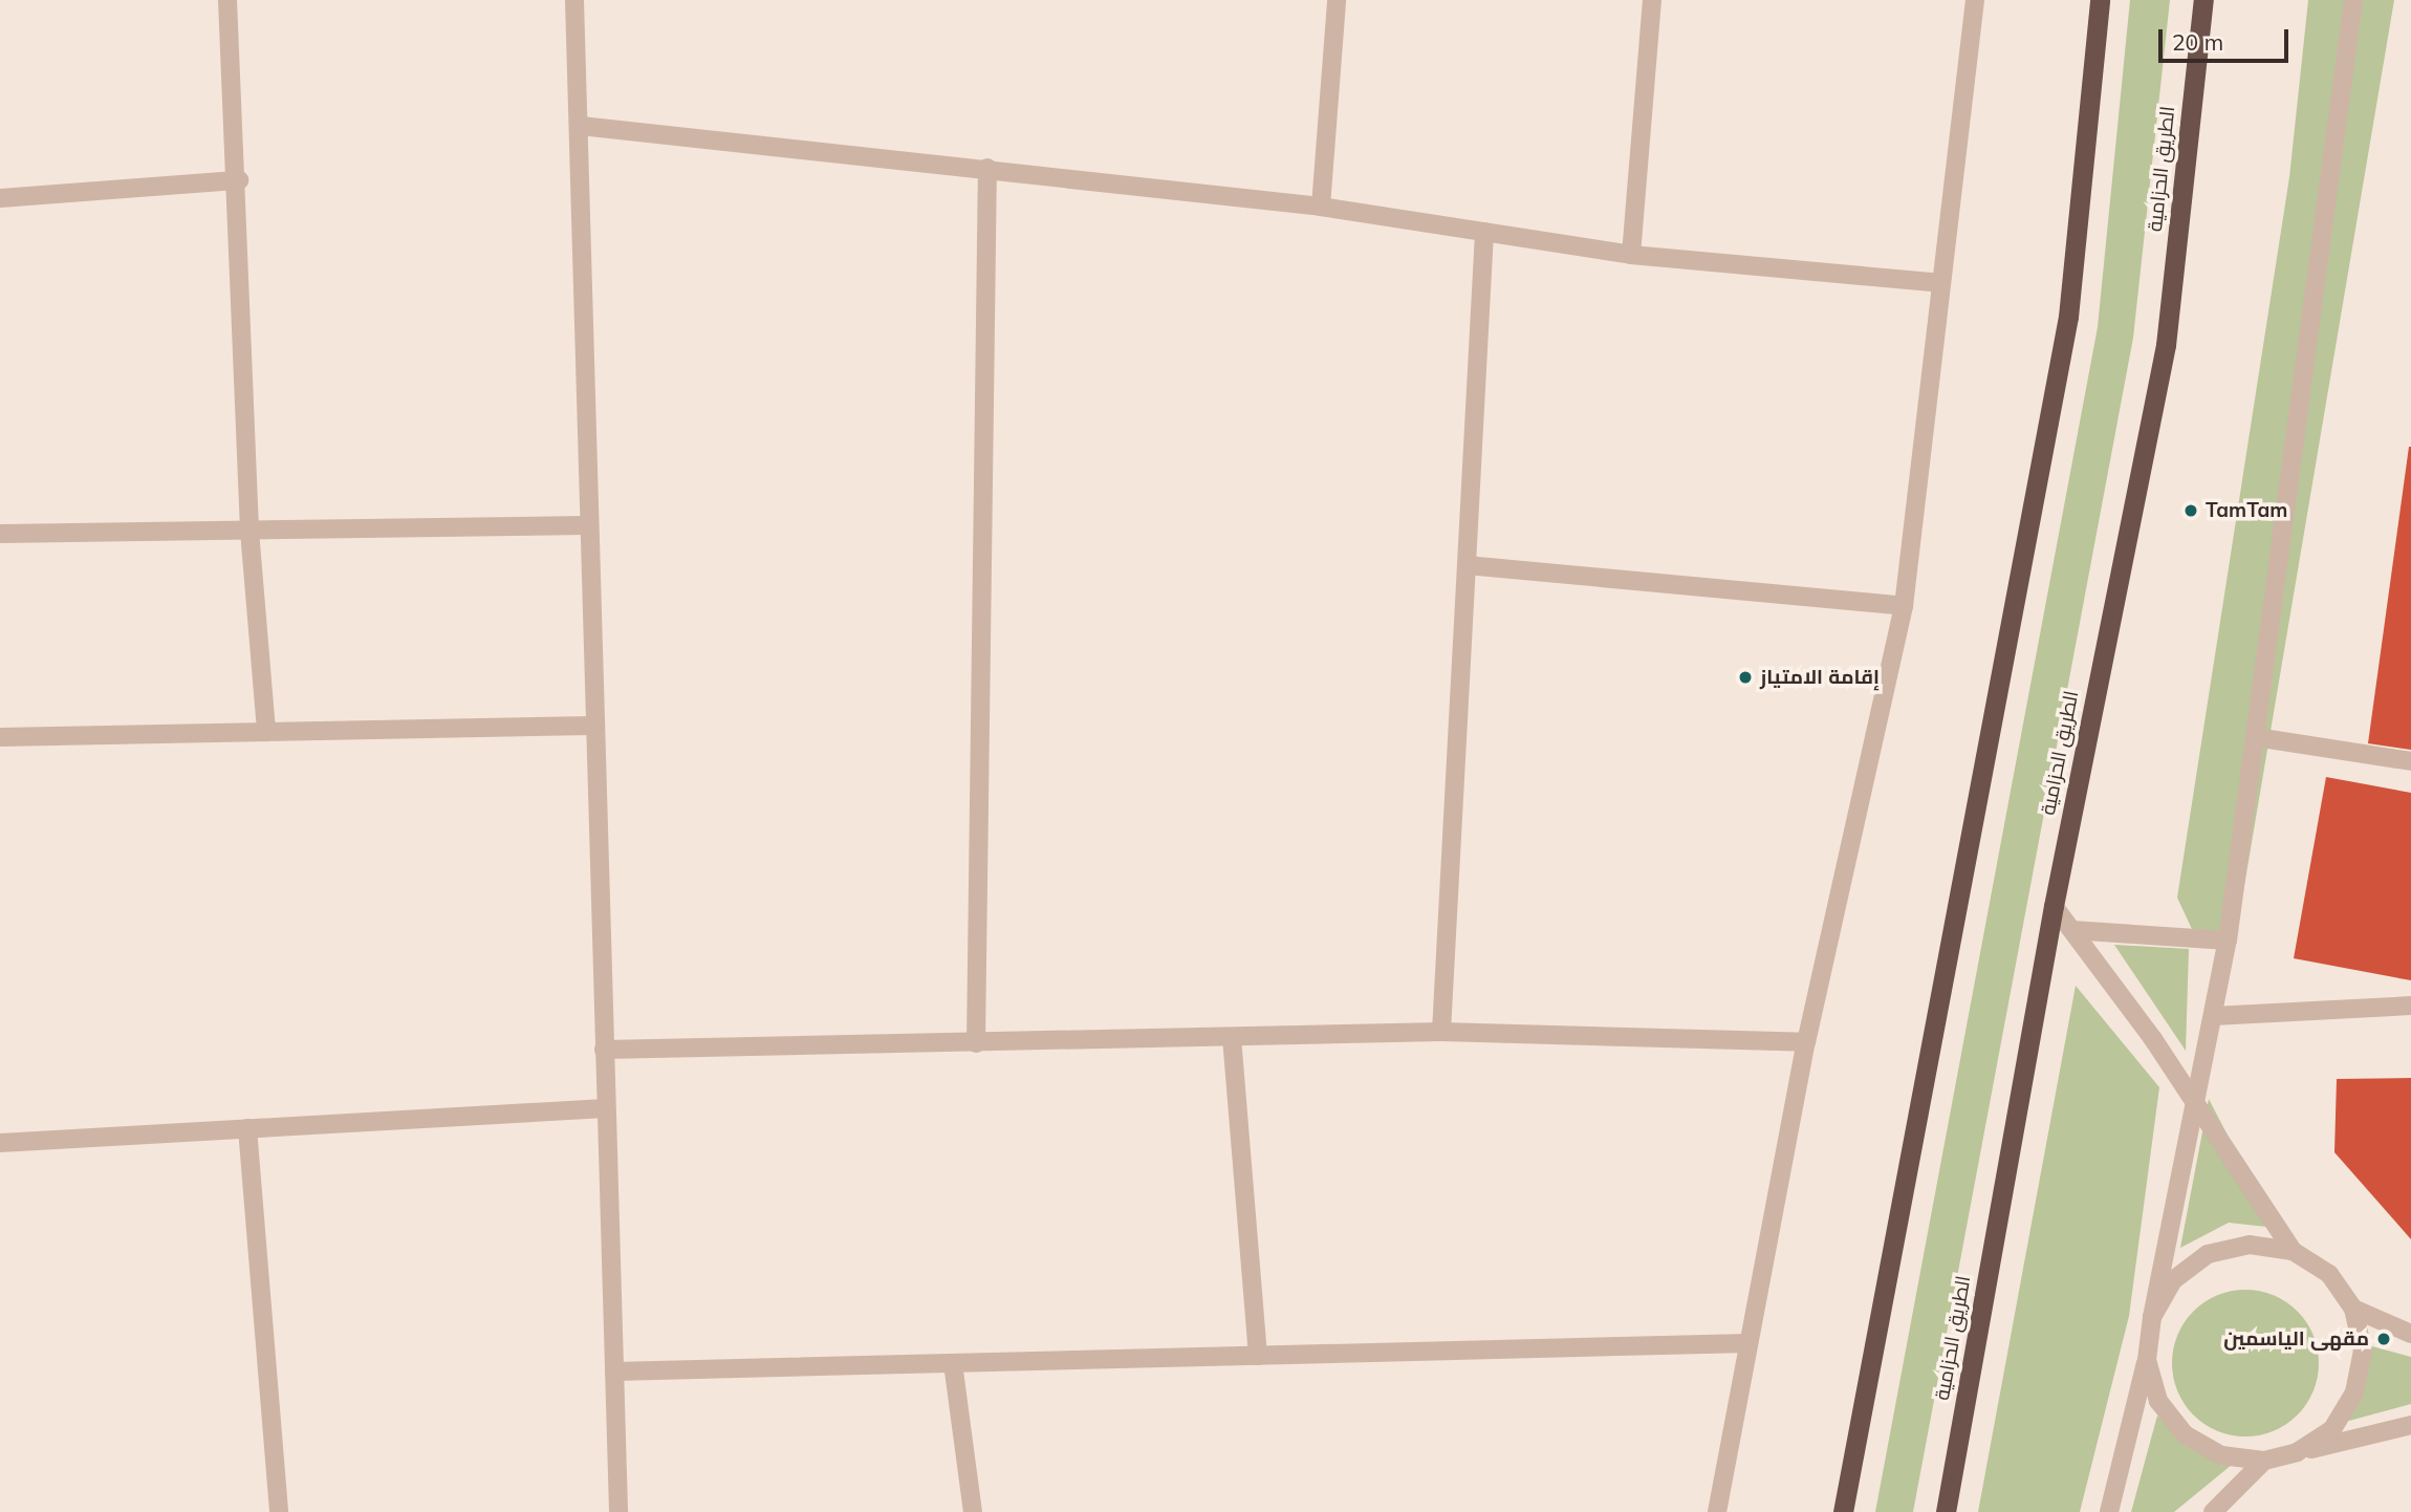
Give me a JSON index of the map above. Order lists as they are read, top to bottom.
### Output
{
  "streets": {
    "highway": ["الطريق الحزامية"]
  },
  "places": ["TamTam", "إقامة الامتياز", "مقهى الياسمين"],
  "scale_bar": "20 m"
}
